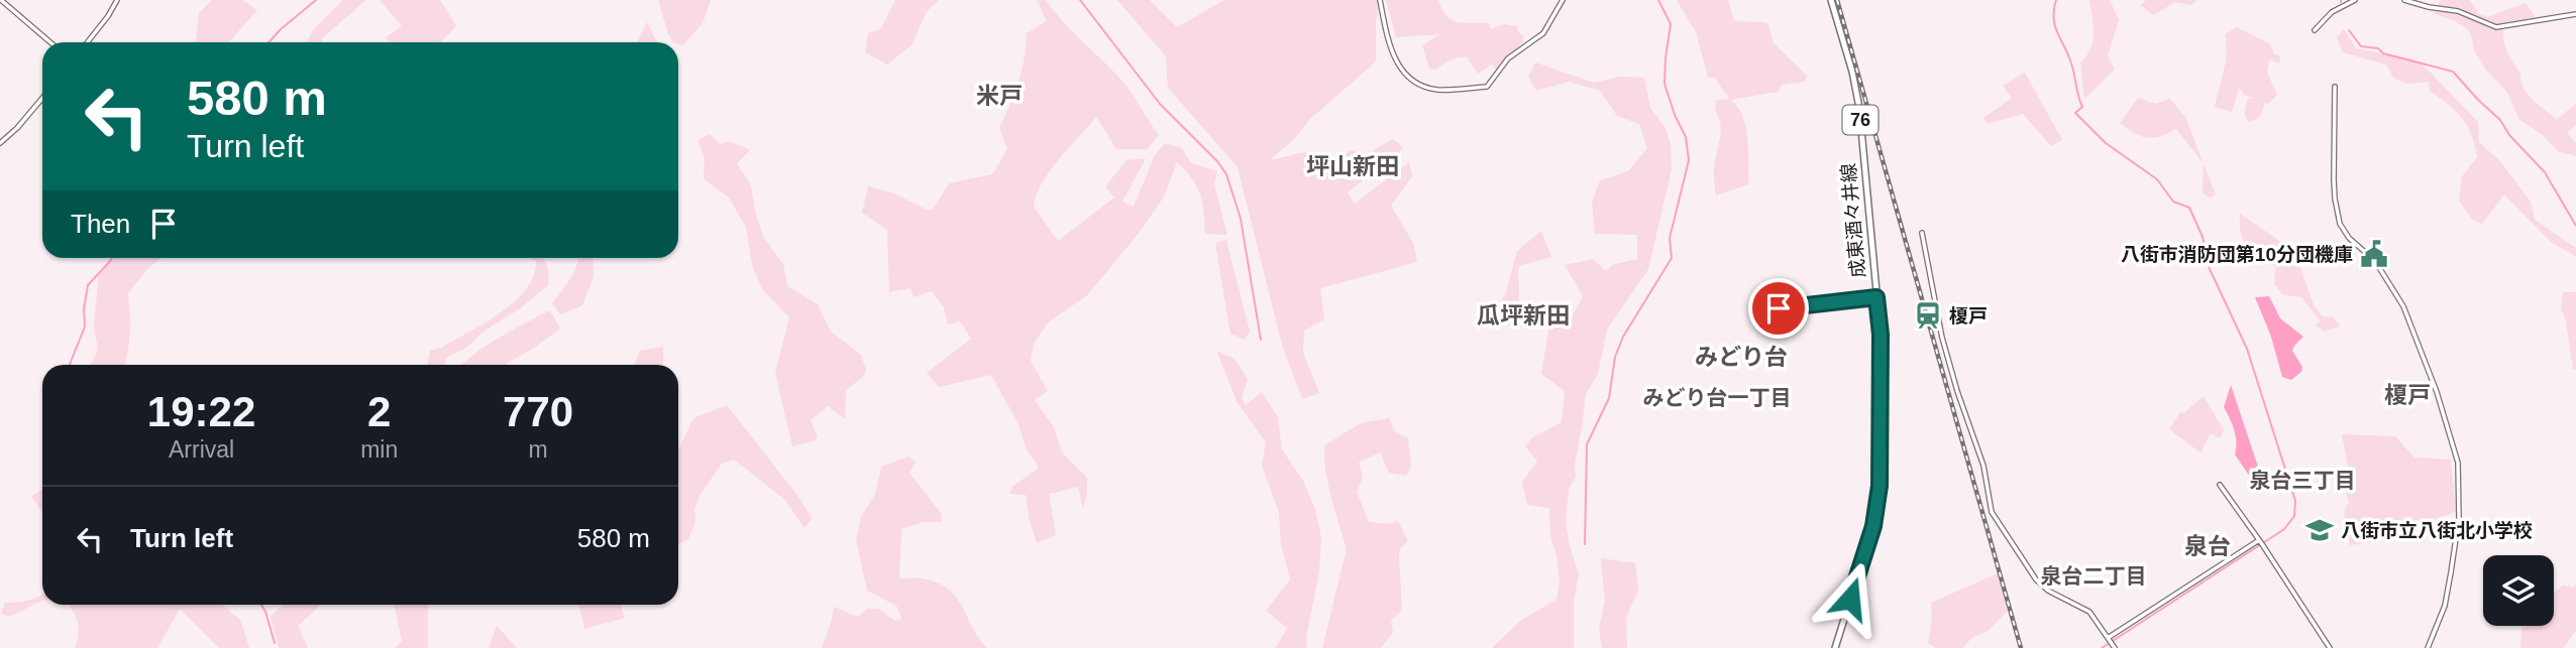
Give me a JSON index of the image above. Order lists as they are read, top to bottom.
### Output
{
  "streets": {
    "main road": ["76", "成東酒々井線"]
  },
  "districts": [
    "米戸",
    "坪山新田",
    "瓜坪新田",
    "みどり台",
    "榎戸",
    "みどり台一丁目",
    "泉台三丁目",
    "泉台",
    "泉台二丁目"
  ],
  "places": {
    "public building": ["八街市消防団第10分団機庫"],
    "station": ["榎戸"],
    "school or university": ["八街市立八街北小学校"]
  },
  "page": {
    "turn": ["580 m", "Turn left"],
    "then": "Then",
    "eta": [
      "19:22",
      "Arrival",
      "2",
      "min",
      "770",
      "m"
    ],
    "list": [
      {
        "name": "Turn left",
        "value": "580 m"
      }
    ]
  }
}
